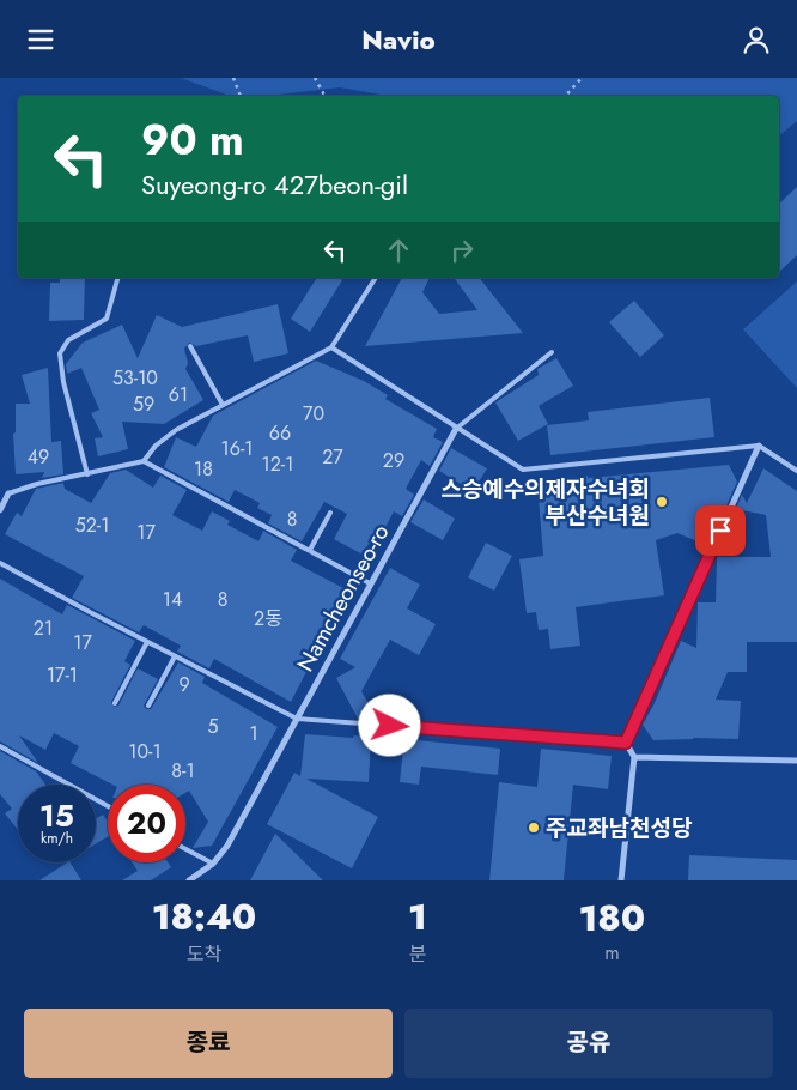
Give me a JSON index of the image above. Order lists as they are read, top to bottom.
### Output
{
  "streets": {
    "street": ["Namcheonseo-ro"]
  },
  "places": ["스승예수의제자수녀회 부산수녀원", "주교좌남천성당"],
  "house_numbers": [
    "53-10",
    "61",
    "59",
    "70",
    "66",
    "16-1",
    "49",
    "27",
    "29",
    "12-1",
    "18",
    "8",
    "52-1",
    "17",
    "14",
    "8",
    "2동",
    "21",
    "17",
    "17-1",
    "9",
    "5",
    "1",
    "10-1",
    "8-1"
  ],
  "page": {
    "header": "Navio",
    "turn": ["90 m", "Suyeong-ro 427beon-gil"],
    "speed": "15 km/h",
    "limit": "20",
    "eta": [
      "18:40",
      "도착",
      "1",
      "분",
      "180",
      "m"
    ],
    "buttons": ["종료", "공유"]
  }
}
